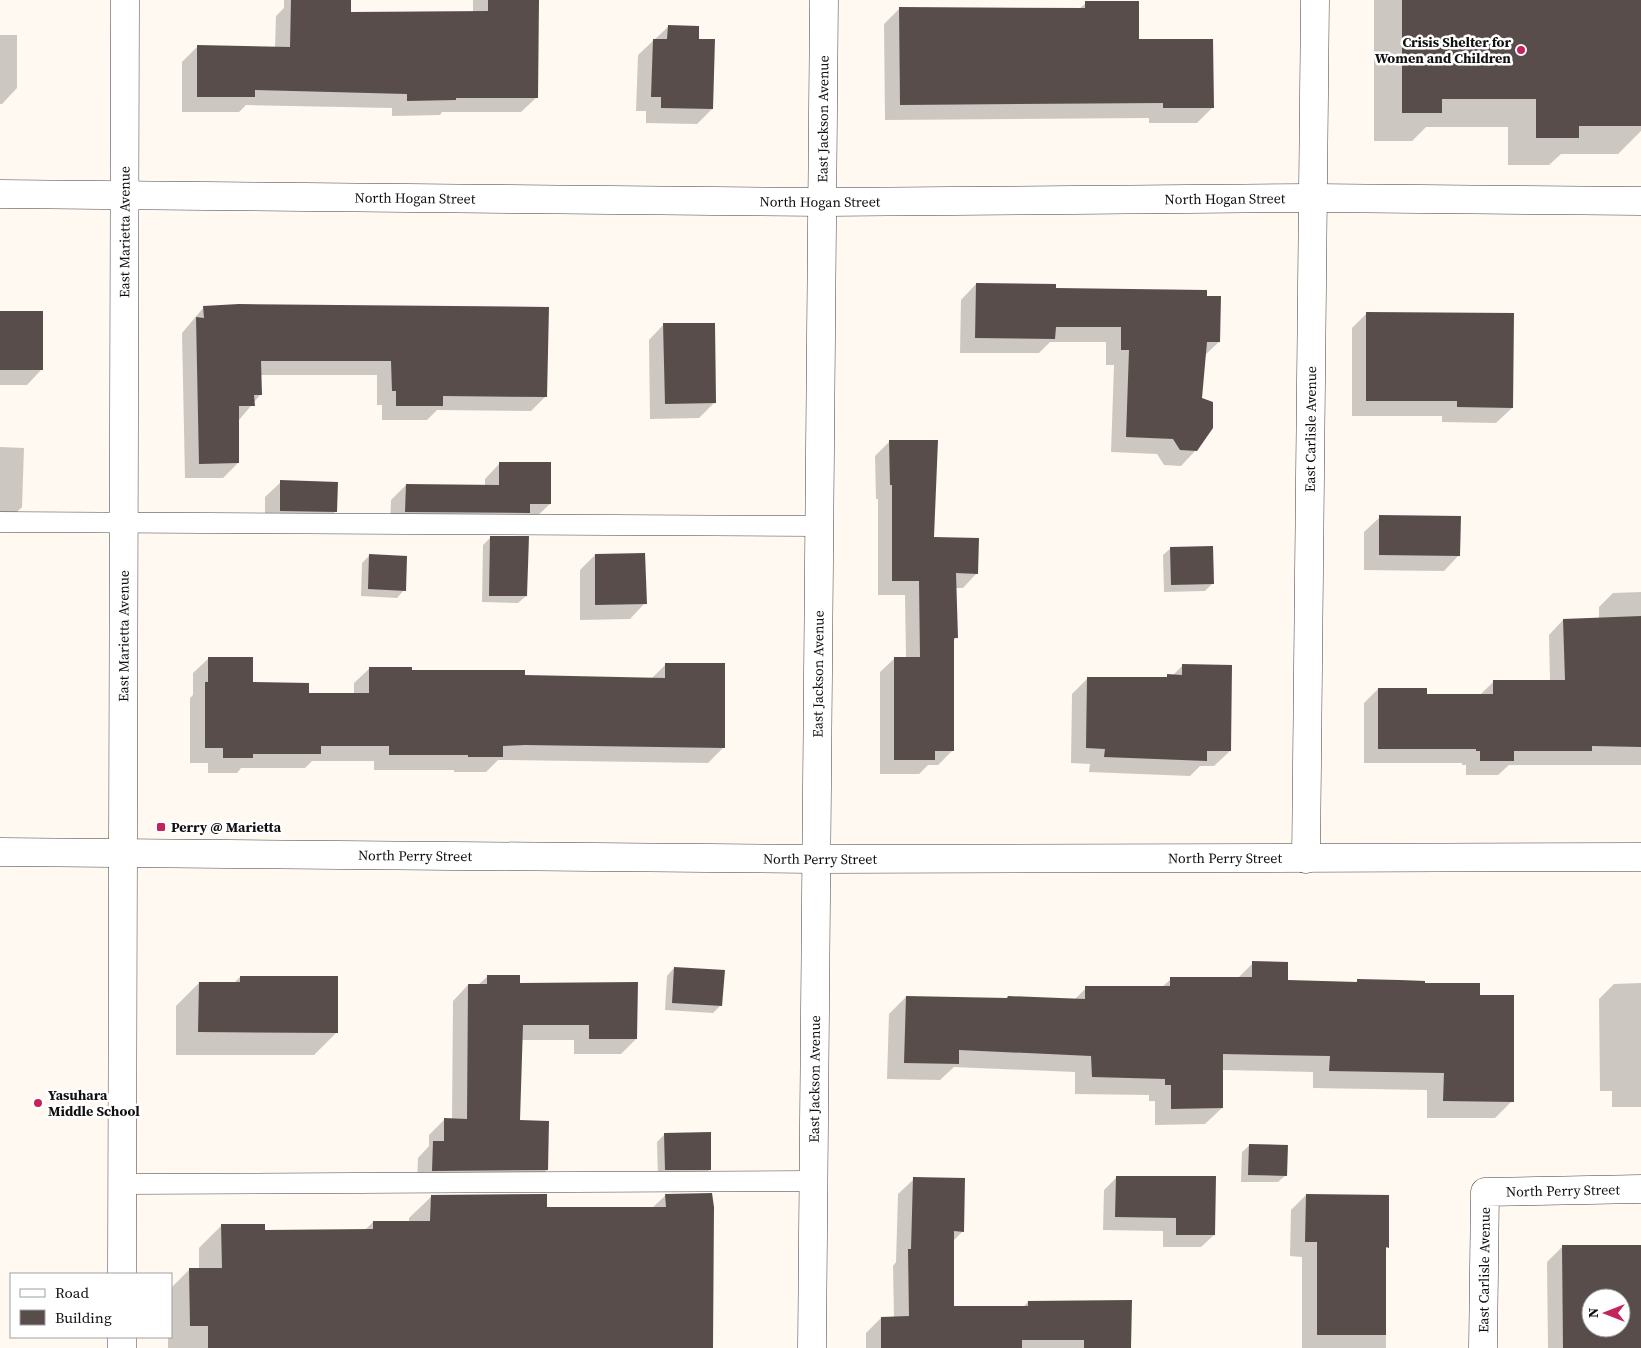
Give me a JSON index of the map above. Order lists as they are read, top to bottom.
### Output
{
  "streets": {
    "street": [
      "East Jackson Avenue",
      "North Hogan Street",
      "East Marietta Avenue",
      "East Carlisle Avenue",
      "North Perry Street"
    ]
  },
  "crossings": [
    ["East Jackson Avenue", "North Hogan Street"],
    ["East Jackson Avenue", "North Perry Street"],
    ["North Hogan Street", "East Marietta Avenue"],
    ["North Hogan Street", "East Carlisle Avenue"],
    ["East Marietta Avenue", "North Perry Street"],
    ["East Carlisle Avenue", "North Perry Street"]
  ],
  "places": {
    "other": ["Crisis Shelter for Women and Children", "Yasuhara Middle School"],
    "transit": ["Perry @ Marietta"]
  },
  "legend": ["Road", "Building"],
  "north": "left"
}
